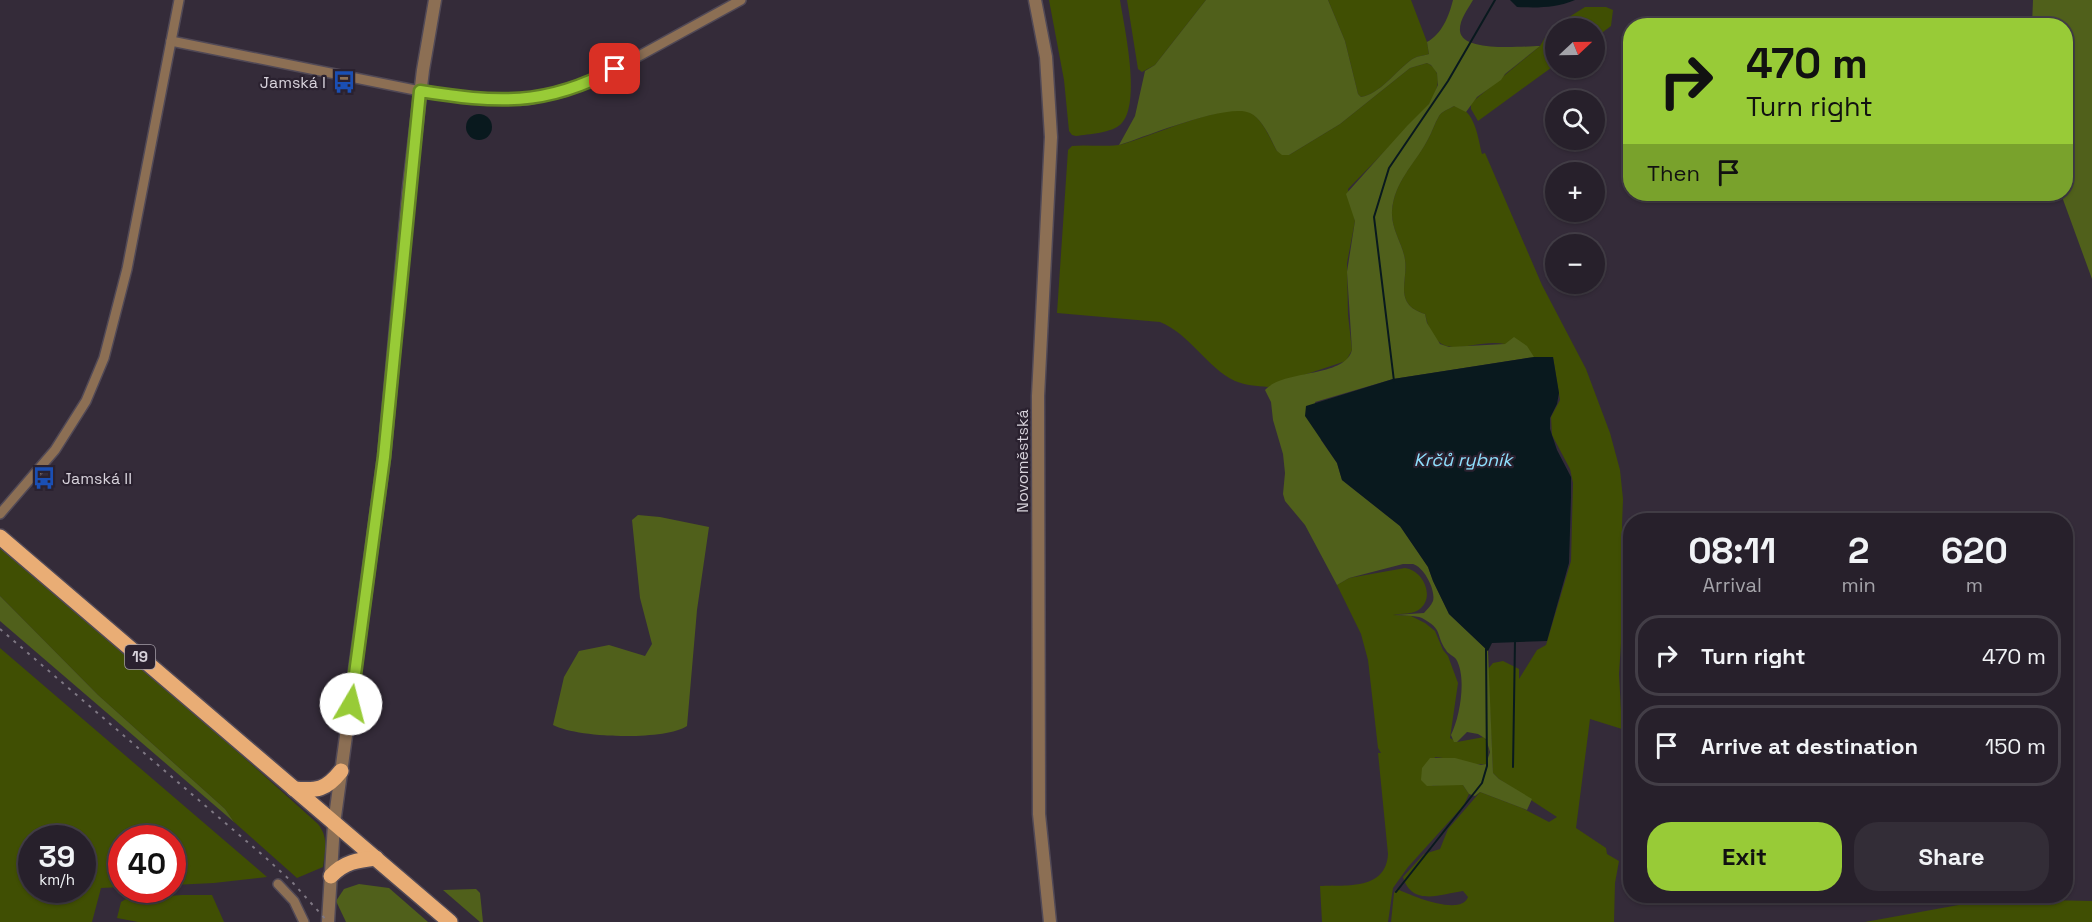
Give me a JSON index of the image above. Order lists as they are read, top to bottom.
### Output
{
  "streets": {
    "main road": ["19"],
    "street": ["Novoměstská"]
  },
  "water": ["Krčů rybník"],
  "places": {
    "bus stop": ["Jamská I", "Jamská II"]
  },
  "north": "right",
  "page": {
    "map_buttons": ["+", "−"],
    "turn": ["470 m", "Turn right"],
    "then": "Then",
    "eta": [
      "08:11",
      "Arrival",
      "2",
      "min",
      "620",
      "m"
    ],
    "list": [
      {
        "name": "Turn right",
        "value": "470 m"
      },
      {
        "name": "Arrive at destination",
        "value": "150 m"
      }
    ],
    "buttons": ["Exit", "Share"],
    "speed": "39 km/h",
    "limit": "40"
  }
}
